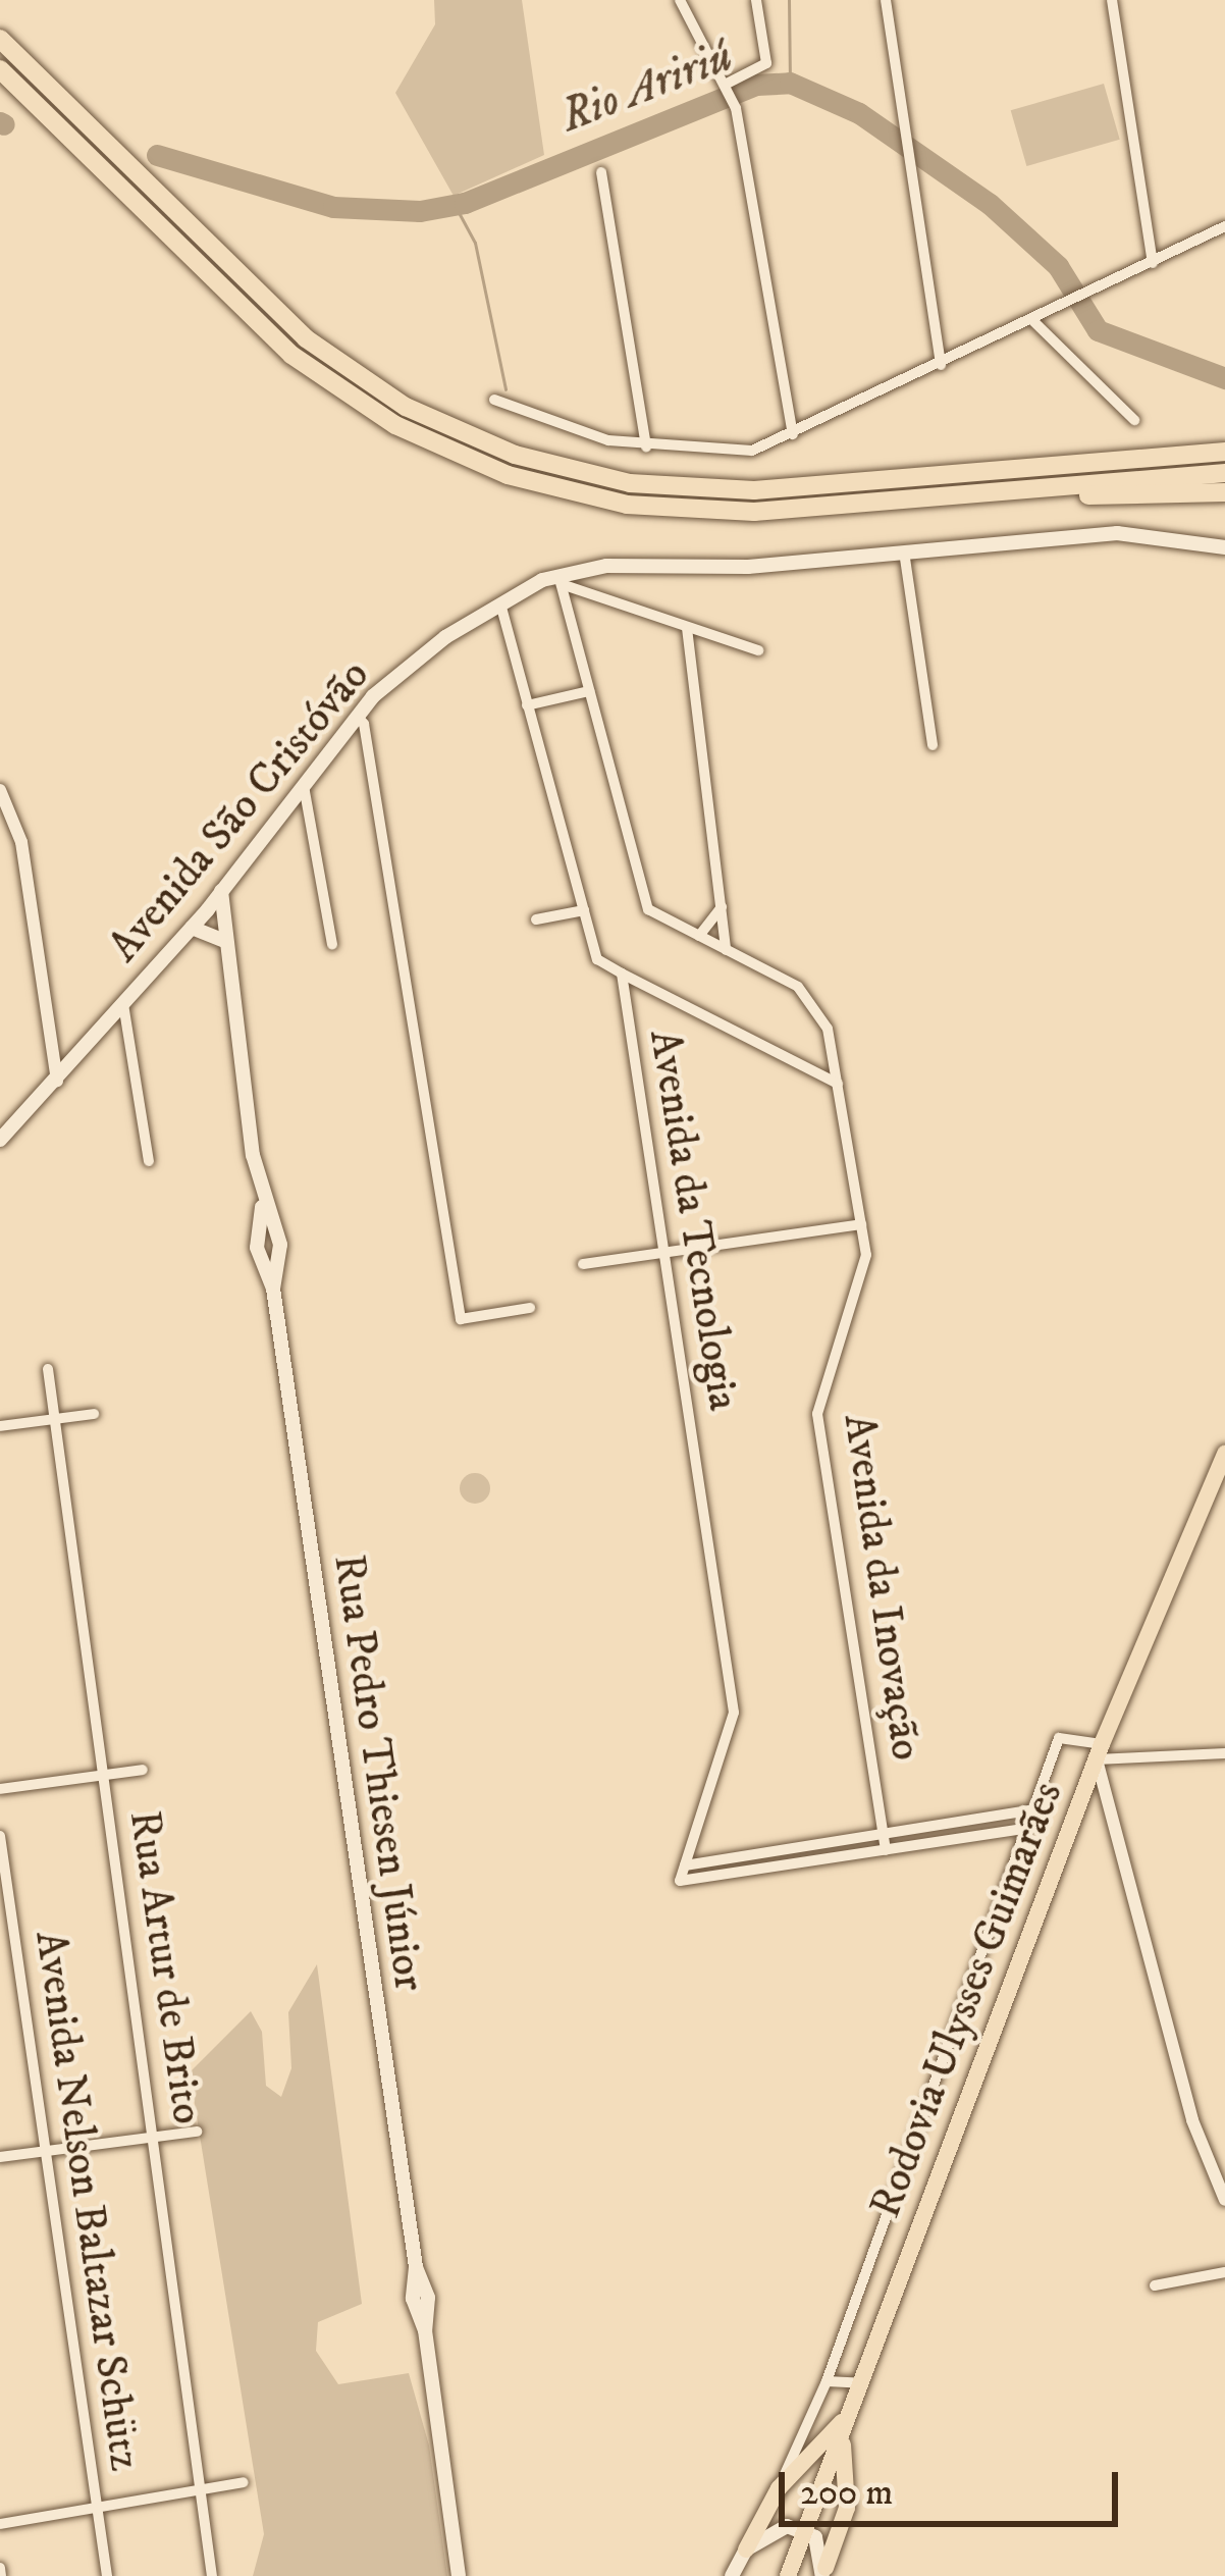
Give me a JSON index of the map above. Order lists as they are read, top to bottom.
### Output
{
  "streets": {
    "highway": ["Rodovia Ulysses Guimarães"],
    "main road": ["Avenida São Cristóvão", "Rua Pedro Thiesen Júnior"],
    "street": [
      "Avenida da Tecnologia",
      "Avenida da Inovação",
      "Rua Artur de Brito",
      "Avenida Nelson Baltazar Schütz"
    ]
  },
  "crossings": [
    ["Avenida São Cristóvão", "Avenida da Tecnologia"],
    ["Avenida São Cristóvão", "Avenida da Inovação"],
    ["Avenida São Cristóvão", "Rua Pedro Thiesen Júnior"],
    ["Avenida da Tecnologia", "Avenida da Inovação"]
  ],
  "water": ["Rio Aririú"],
  "scale_bar": "200 m"
}
